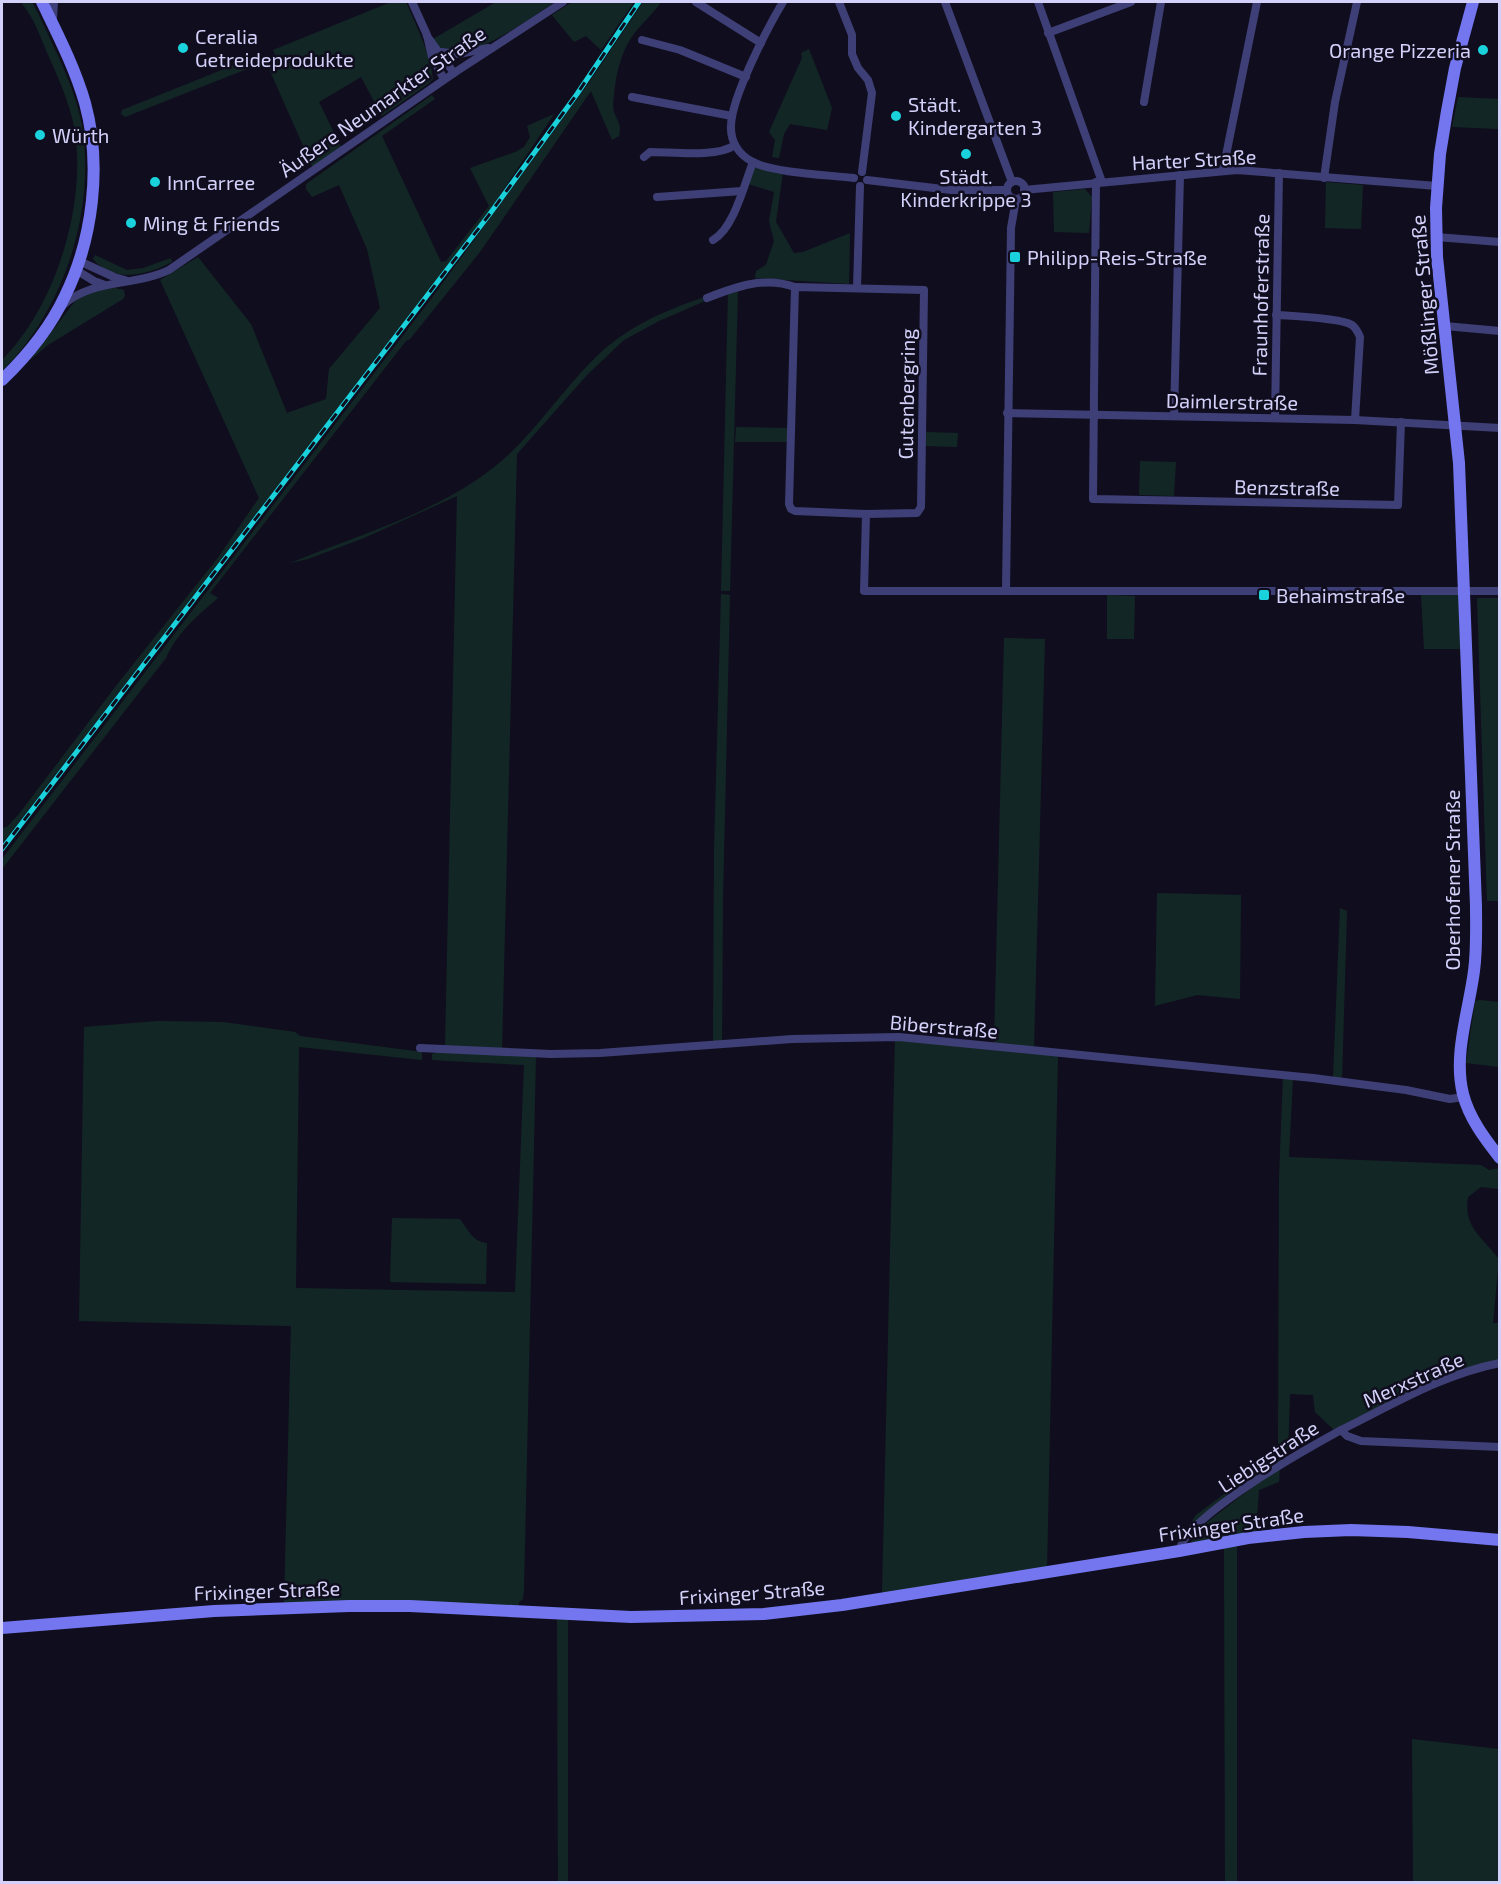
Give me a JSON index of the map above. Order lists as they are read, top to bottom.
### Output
{
  "streets": {
    "street": [
      "Äußere Neumarkter Straße",
      "Harter Straße",
      "Fraunhoferstraße",
      "Mößlinger Straße",
      "Gutenbergring",
      "Daimlerstraße",
      "Benzstraße",
      "Oberhofener Straße",
      "Biberstraße",
      "Merxstraße",
      "Liebigstraße",
      "Frixinger Straße"
    ]
  },
  "crossings": [
    ["Harter Straße", "Fraunhoferstraße"],
    ["Harter Straße", "Mößlinger Straße"],
    ["Fraunhoferstraße", "Daimlerstraße"],
    ["Mößlinger Straße", "Daimlerstraße"],
    ["Mößlinger Straße", "Oberhofener Straße"],
    ["Daimlerstraße", "Benzstraße"],
    ["Oberhofener Straße", "Biberstraße"],
    ["Merxstraße", "Liebigstraße"],
    ["Liebigstraße", "Frixinger Straße"]
  ],
  "places": {
    "other": [
      "Ceralia Getreideprodukte",
      "Orange Pizzeria",
      "Städt. Kindergarten 3",
      "Würth",
      "Städt. Kinderkrippe 3",
      "InnCarree",
      "Ming & Friends"
    ],
    "transit": ["Philipp-Reis-Straße", "Behaimstraße"]
  }
}
